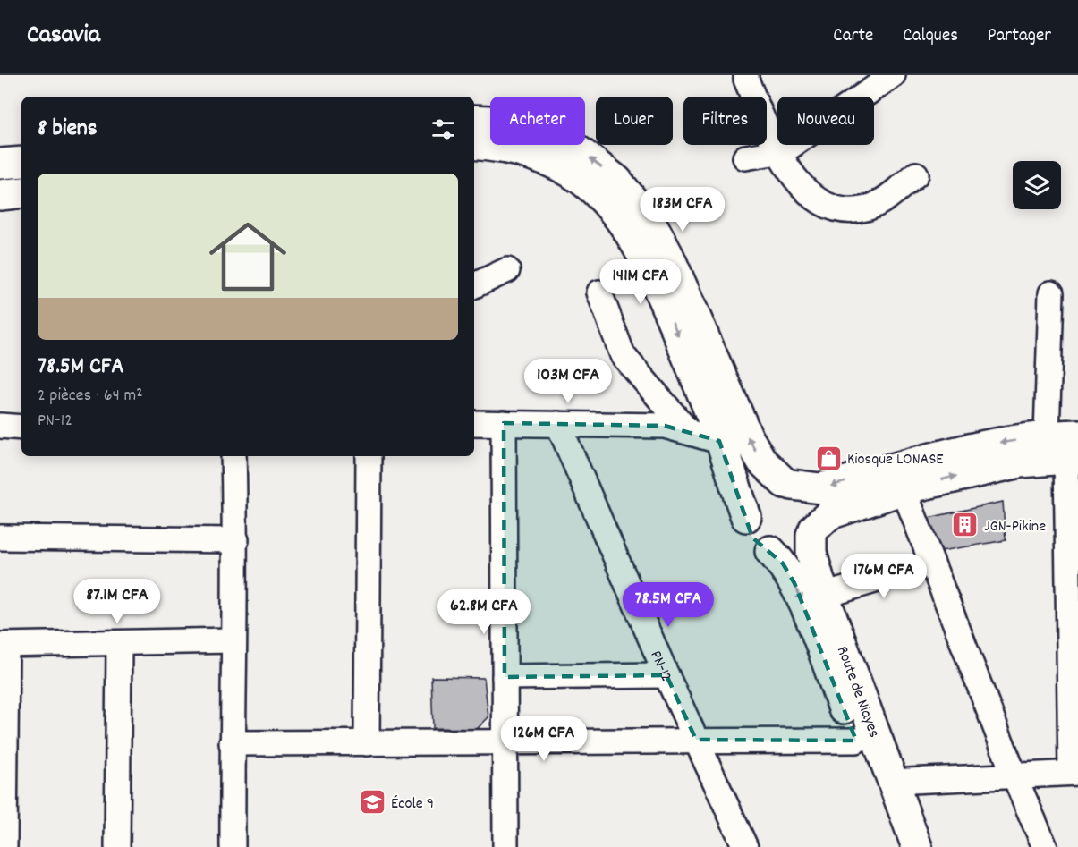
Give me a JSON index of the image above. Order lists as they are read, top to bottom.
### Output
{
  "streets": {
    "main road": ["Route de Niayes"],
    "street": ["PN-12"]
  },
  "places": {
    "shop": ["Kiosque LONASE"],
    "building": ["JGN-Pikine"],
    "school or university": ["École 9"]
  },
  "page": {
    "header": "Casavia",
    "nav": ["Carte", "Calques", "Partager"],
    "chip": [
      "Acheter",
      "Louer",
      "Filtres",
      "Nouveau"
    ],
    "heading": "8 biens",
    "list": [
      {
        "name": "78.5M CFA",
        "note": "2 pièces · 64 m² · PN-12"
      }
    ],
    "price": [
      "183M CFA",
      "141M CFA",
      "103M CFA",
      "176M CFA",
      "87.1M CFA",
      "78.5M CFA",
      "62.8M CFA",
      "126M CFA"
    ]
  }
}
